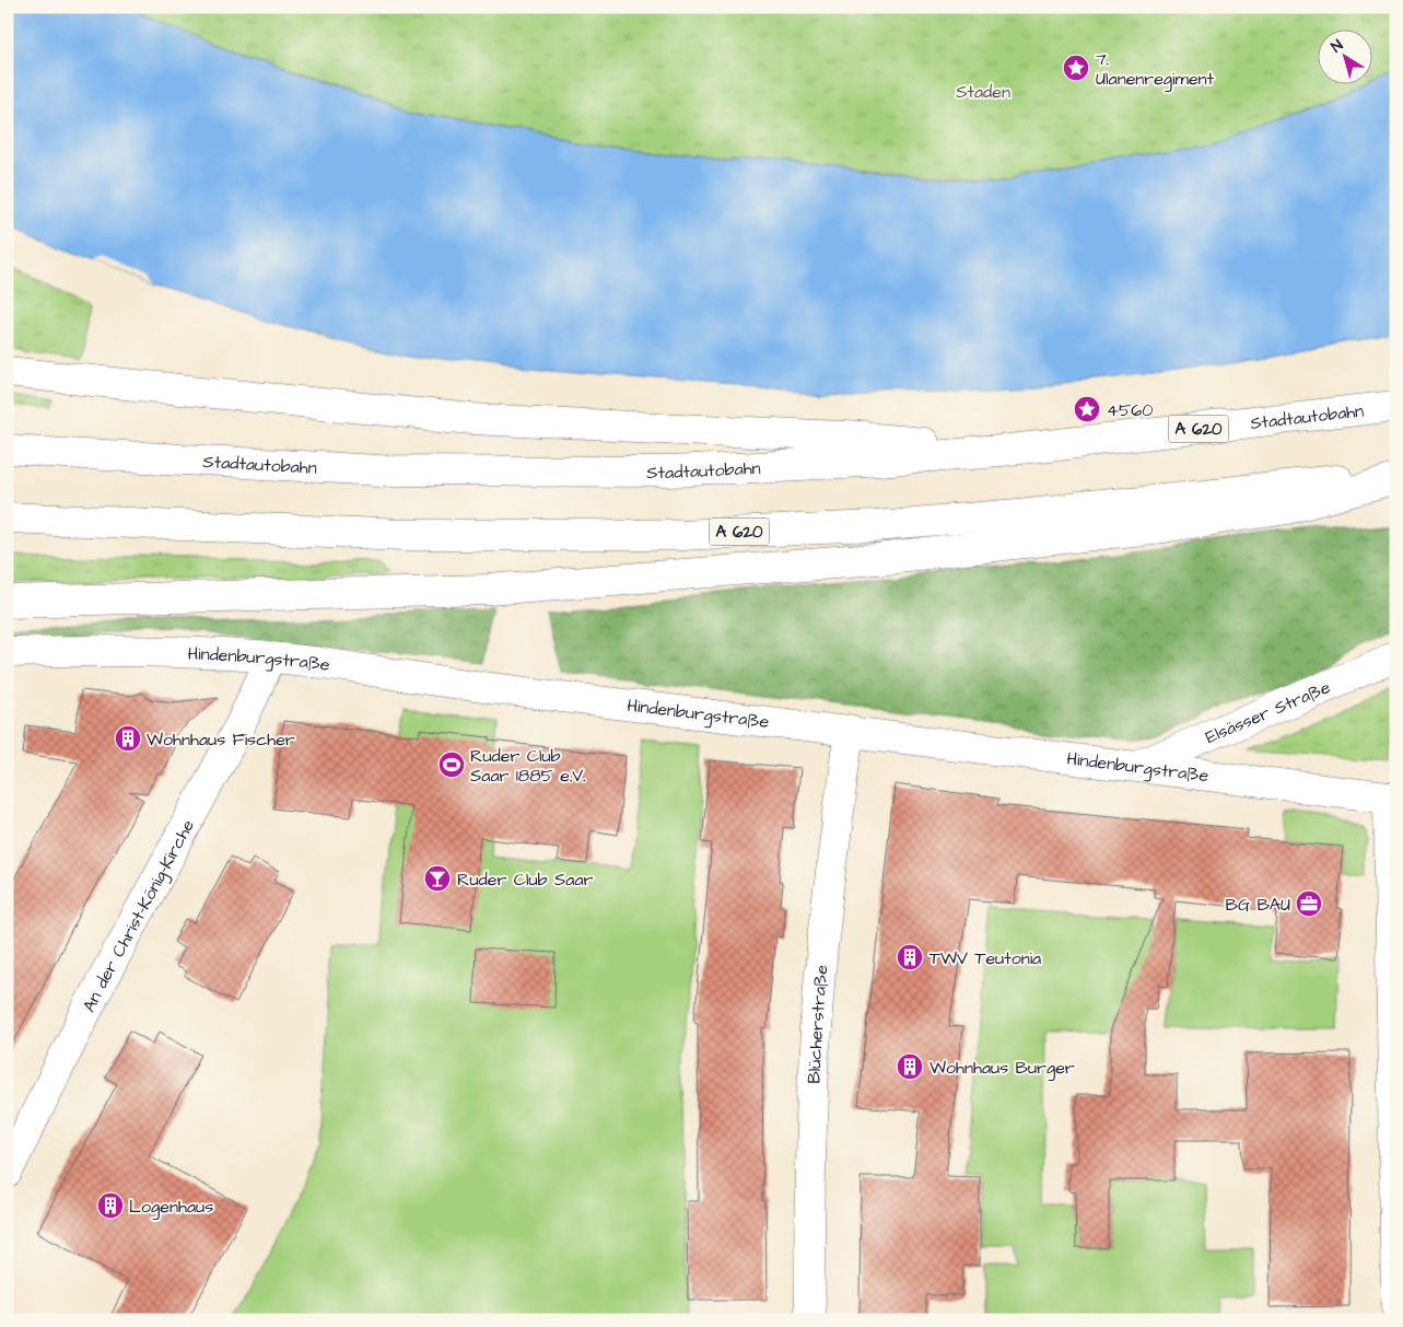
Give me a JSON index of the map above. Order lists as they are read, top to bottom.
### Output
{
  "streets": {
    "main road": [
      "Stadtautobahn",
      "A 620",
      "Hindenburgstraße",
      "Elsässer Straße",
      "An der Christ-König-Kirche",
      "Blücherstraße"
    ]
  },
  "crossings": [
    ["Stadtautobahn", "A 620"],
    ["Hindenburgstraße", "Elsässer Straße"],
    ["Hindenburgstraße", "An der Christ-König-Kirche"],
    ["Hindenburgstraße", "Blücherstraße"]
  ],
  "parks": ["Staden"],
  "places": {
    "place": ["7. Ulanenregiment", "4560"],
    "building": [
      "Wohnhaus Fischer",
      "TWV Teutonia",
      "Wohnhaus Burger",
      "Logenhaus"
    ],
    "sports": ["Ruder Club Saar 1885 e.V."],
    "bar": ["Ruder Club Saar"],
    "office": ["BG BAU"]
  },
  "north": "top left"
}
